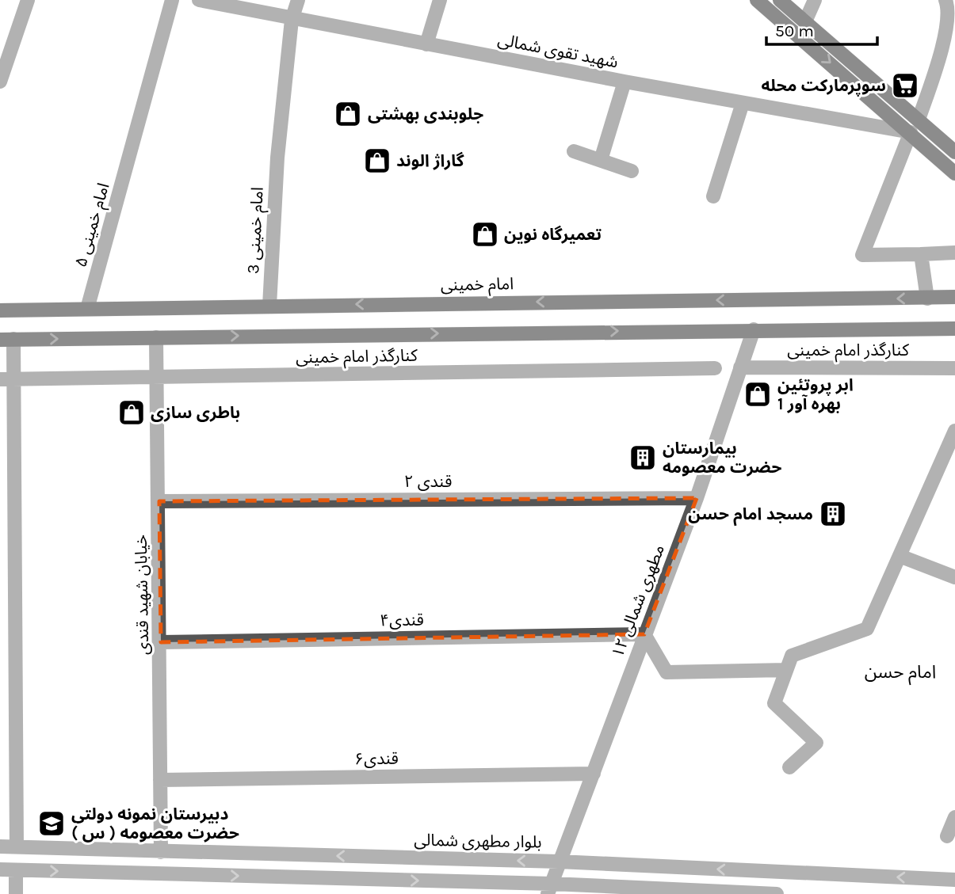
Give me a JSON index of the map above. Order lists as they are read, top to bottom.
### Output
{
  "streets": {
    "main road": ["امام خمینی"],
    "street": [
      "شهید تقوی شمالی",
      "امام خمینی ۵",
      "امام خمینی 3",
      "کنارگذر امام خمینی",
      "قندی ۲",
      "خیابان شهید قندی",
      "مطهری شمالی ۱۲",
      "قندی۴",
      "قندی۶",
      "بلوار مطهری شمالی"
    ]
  },
  "crossings": [
    ["شهید تقوی شمالی", "امام خمینی 3"],
    ["امام خمینی ۵", "امام خمینی"],
    ["امام خمینی 3", "امام خمینی"],
    ["کنارگذر امام خمینی", "خیابان شهید قندی"],
    ["کنارگذر امام خمینی", "مطهری شمالی ۱۲"],
    ["قندی ۲", "خیابان شهید قندی"],
    ["قندی ۲", "مطهری شمالی ۱۲"],
    ["خیابان شهید قندی", "قندی۴"],
    ["خیابان شهید قندی", "قندی۶"],
    ["خیابان شهید قندی", "بلوار مطهری شمالی"],
    ["مطهری شمالی ۱۲", "قندی۴"],
    ["مطهری شمالی ۱۲", "قندی۶"],
    ["مطهری شمالی ۱۲", "بلوار مطهری شمالی"]
  ],
  "districts": ["امام حسن"],
  "places": {
    "supermarket": ["سوپرمارکت محله"],
    "shop": [
      "جلوبندی بهشتی",
      "گاراژ الوند",
      "تعمیرگاه نوین",
      "ابر پروتئین بهره آور 1",
      "باطری سازی"
    ],
    "building": ["بیمارستان حضرت معصومه", "مسجد امام حسن"],
    "school or university": ["دبیرستان نمونه دولتی حضرت معصومه ( س )"]
  },
  "scale_bar": "50 m"
}
